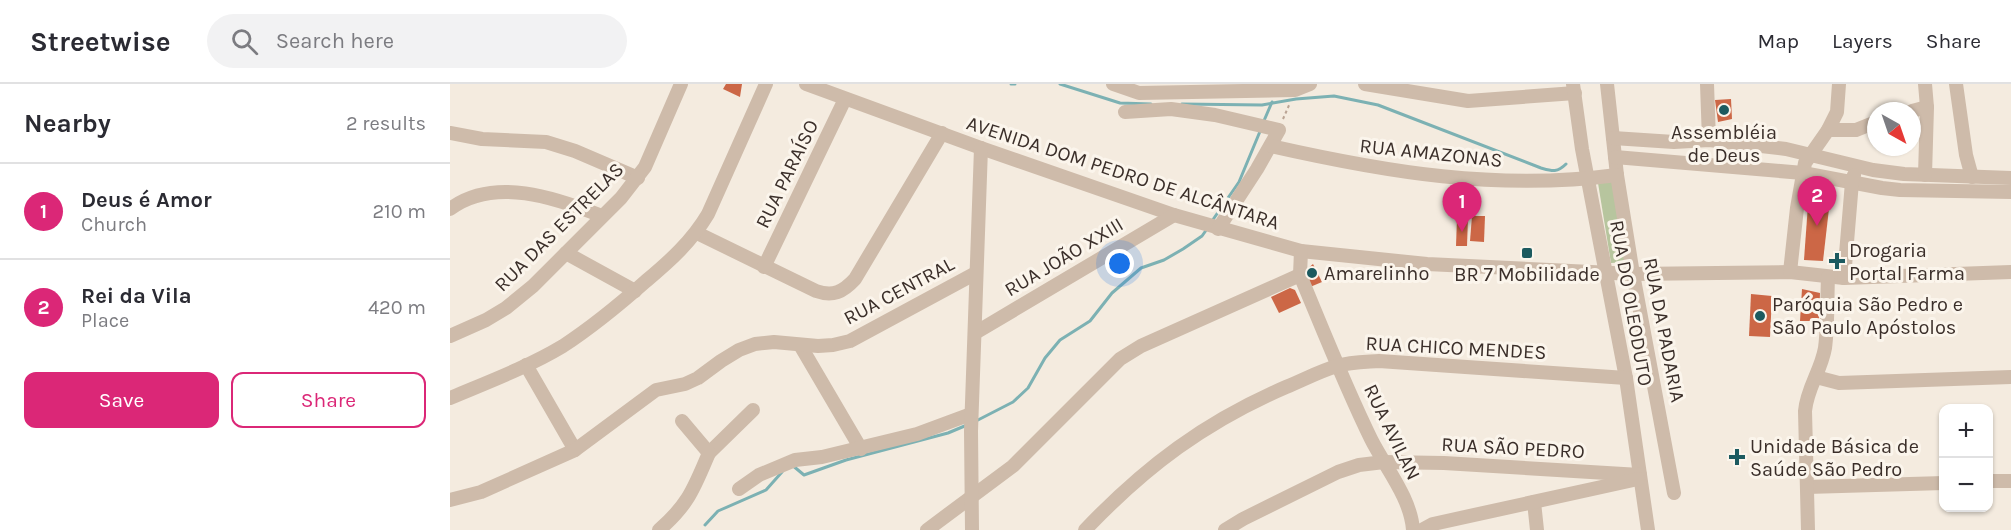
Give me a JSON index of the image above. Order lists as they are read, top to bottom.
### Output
{
  "streets": {
    "street": [
      "RUA AMAZONAS",
      "AVENIDA DOM PEDRO DE ALCÂNTARA",
      "RUA PARAÍSO",
      "RUA DAS ESTRELAS",
      "RUA JOÃO XXIII",
      "RUA CENTRAL",
      "RUA DO OLEODUTO",
      "RUA DA PADARIA",
      "RUA CHICO MENDES",
      "RUA AVILAN",
      "RUA SÃO PEDRO"
    ]
  },
  "crossings": [
    ["RUA AMAZONAS", "RUA DO OLEODUTO"],
    ["RUA AMAZONAS", "RUA DA PADARIA"],
    ["AVENIDA DOM PEDRO DE ALCÂNTARA", "RUA PARAÍSO"],
    ["AVENIDA DOM PEDRO DE ALCÂNTARA", "RUA JOÃO XXIII"],
    ["AVENIDA DOM PEDRO DE ALCÂNTARA", "RUA DO OLEODUTO"],
    ["AVENIDA DOM PEDRO DE ALCÂNTARA", "RUA DA PADARIA"],
    ["AVENIDA DOM PEDRO DE ALCÂNTARA", "RUA AVILAN"],
    ["RUA DO OLEODUTO", "RUA CHICO MENDES"],
    ["RUA DO OLEODUTO", "RUA SÃO PEDRO"],
    ["RUA CHICO MENDES", "RUA AVILAN"],
    ["RUA AVILAN", "RUA SÃO PEDRO"]
  ],
  "places": {
    "other": ["Assembléia de Deus", "Amarelinho", "Paróquia São Pedro e São Paulo Apóstolos"],
    "transit": ["BR 7 Mobilidade"],
    "health": ["Drogaria Portal Farma", "Unidade Básica de Saúde São Pedro"]
  },
  "north": "bottom right",
  "page": {
    "header": "Streetwise",
    "search": "Search here",
    "nav": ["Map", "Layers", "Share"],
    "heading": ["Nearby", "2 results"],
    "list": [
      {
        "mark": "1",
        "name": "Deus é Amor",
        "note": "Church",
        "value": "210 m"
      },
      {
        "mark": "2",
        "name": "Rei da Vila",
        "note": "Place",
        "value": "420 m"
      }
    ],
    "pins": ["2", "1"],
    "buttons": ["Save", "Share"],
    "map_buttons": ["+", "−"]
  }
}
